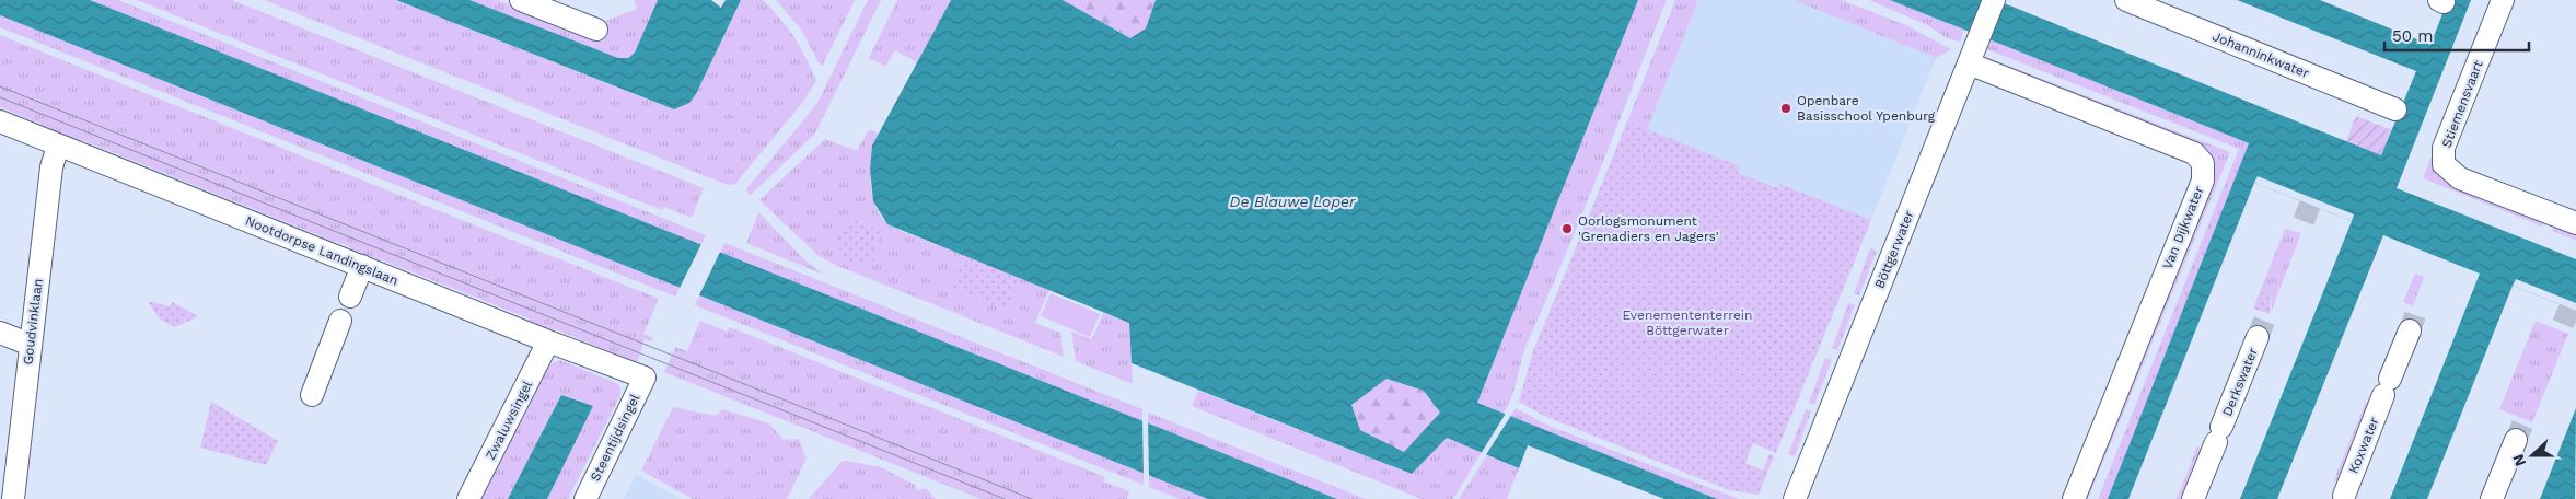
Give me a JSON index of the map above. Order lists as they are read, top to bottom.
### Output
{
  "streets": {
    "street": [
      "Johanninkwater",
      "Stiemensvaart",
      "Van Dijkwater",
      "Böttgerwater",
      "Nootdorpse Landingslaan",
      "Goudvinklaan",
      "Derkswater",
      "Zwaluwsingel",
      "Steentijdsingel",
      "Koxwater"
    ]
  },
  "crossings": [
    ["Van Dijkwater", "Böttgerwater"],
    ["Nootdorpse Landingslaan", "Goudvinklaan"],
    ["Nootdorpse Landingslaan", "Zwaluwsingel"],
    ["Nootdorpse Landingslaan", "Steentijdsingel"]
  ],
  "water": ["De Blauwe Loper"],
  "parks": ["Evenemententerrein Böttgerwater"],
  "places": ["Openbare Basisschool Ypenburg", "Oorlogsmonument 'Grenadiers en Jagers'"],
  "scale_bar": "50 m",
  "north": "left"
}
